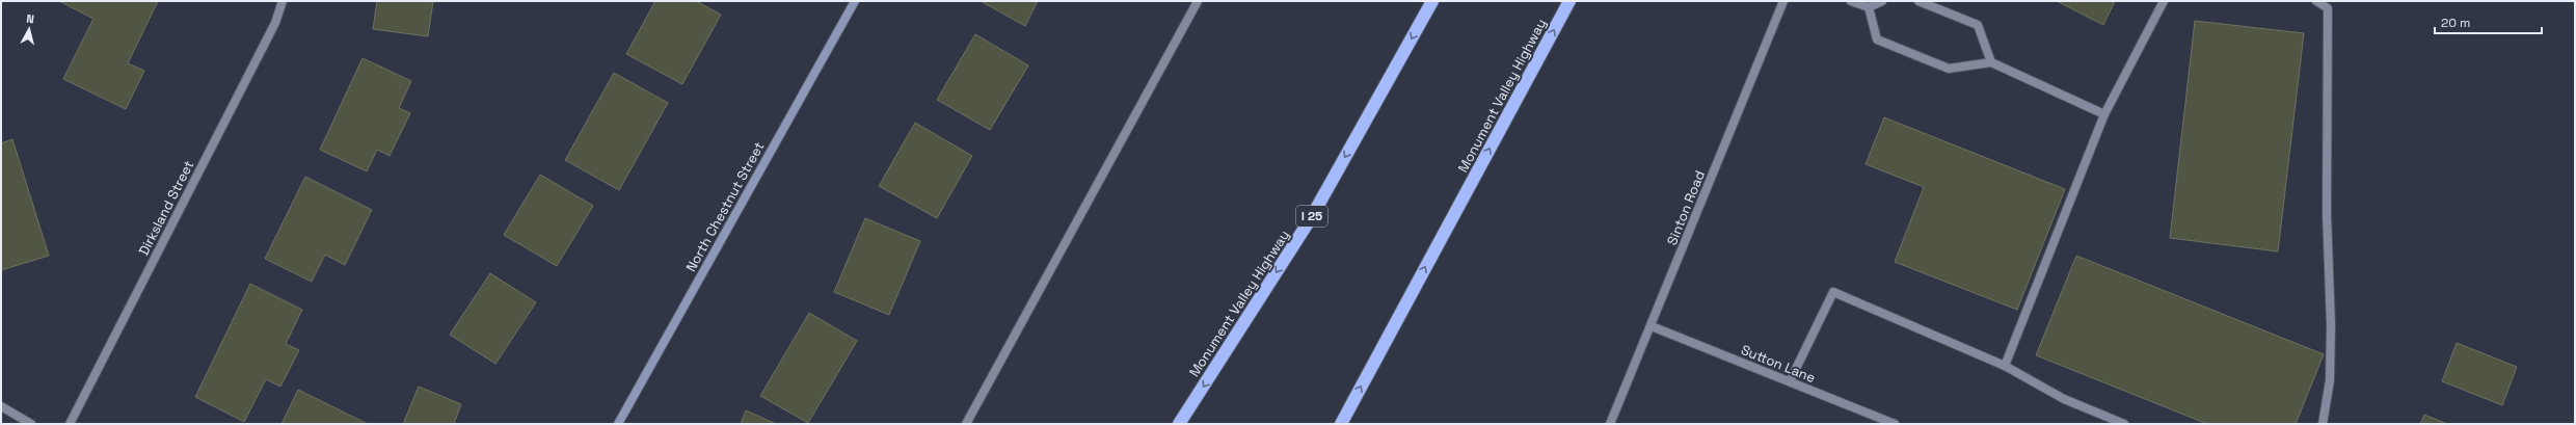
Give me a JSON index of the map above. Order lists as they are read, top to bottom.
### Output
{
  "streets": {
    "highway": ["Monument Valley Highway", "I 25"],
    "main road": ["North Chestnut Street"],
    "street": ["Dirksland Street", "Sinton Road", "Sutton Lane"]
  },
  "crossings": [
    ["Sinton Road", "Sutton Lane"]
  ],
  "scale_bar": "20 m",
  "north": "top"
}
